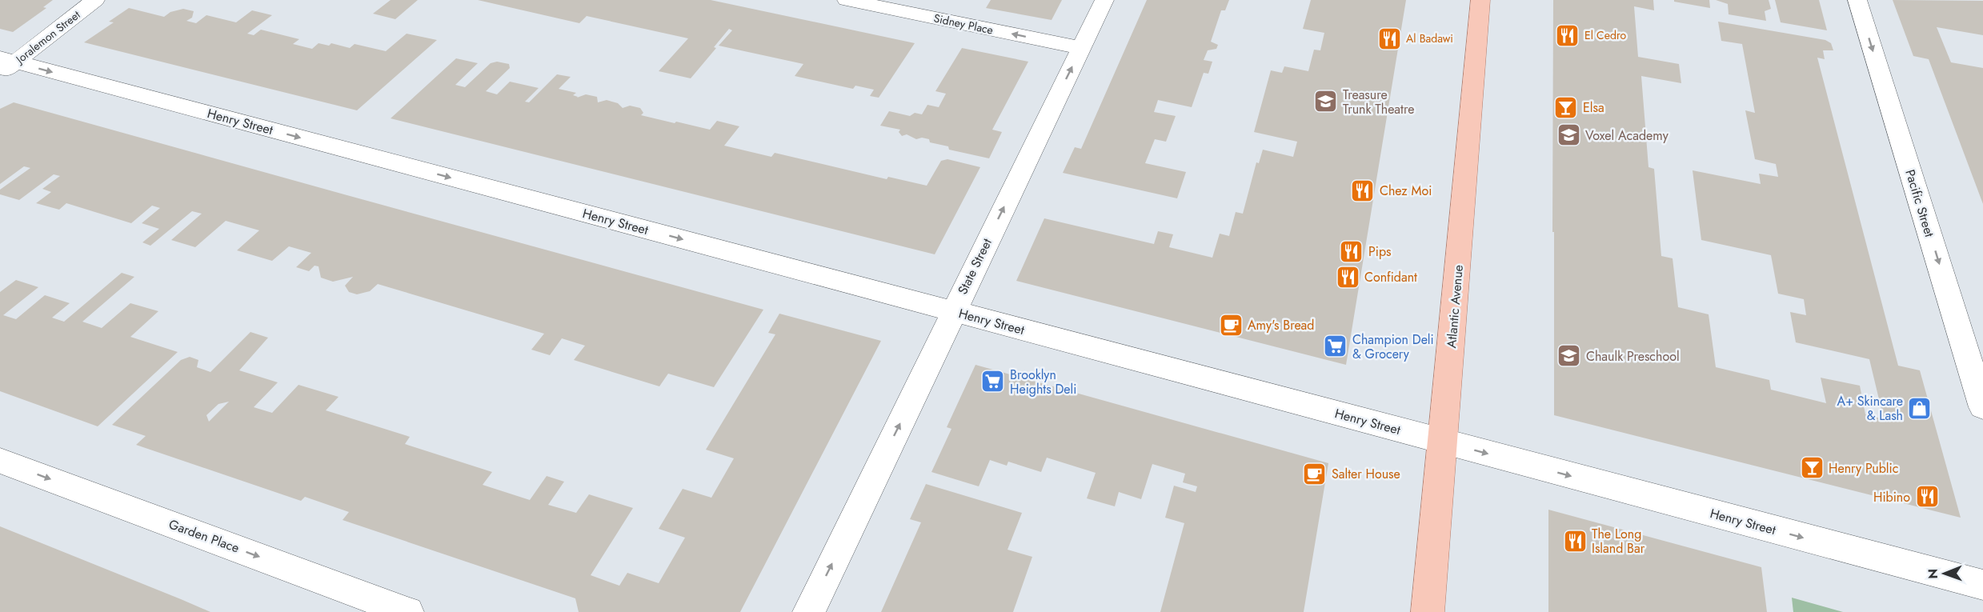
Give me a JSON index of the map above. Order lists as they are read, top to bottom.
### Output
{
  "streets": {
    "main road": ["Atlantic Avenue"],
    "street": [
      "Sidney Place",
      "Joralemon Street",
      "Henry Street",
      "Pacific Street",
      "State Street",
      "Garden Place"
    ]
  },
  "crossings": [
    ["Sidney Place", "State Street"],
    ["Joralemon Street", "Henry Street"],
    ["Henry Street", "State Street"],
    ["Henry Street", "Atlantic Avenue"]
  ],
  "one_way": [
    "Sidney Place",
    "Henry Street",
    "Pacific Street",
    "State Street",
    "Garden Place"
  ],
  "places": {
    "restaurant": [
      "El Cedro",
      "Al Badawi",
      "Chez Moi",
      "Pips",
      "Confidant",
      "Hibino",
      "The Long Island Bar"
    ],
    "school or university": ["Treasure Trunk Theatre", "Voxel Academy", "Chaulk Preschool"],
    "bar": ["Elsa", "Henry Public"],
    "cafe": ["Amy's Bread", "Salter House"],
    "supermarket": ["Champion Deli & Grocery", "Brooklyn Heights Deli"],
    "shop": ["A+ Skincare & Lash"]
  },
  "north": "left"
}
